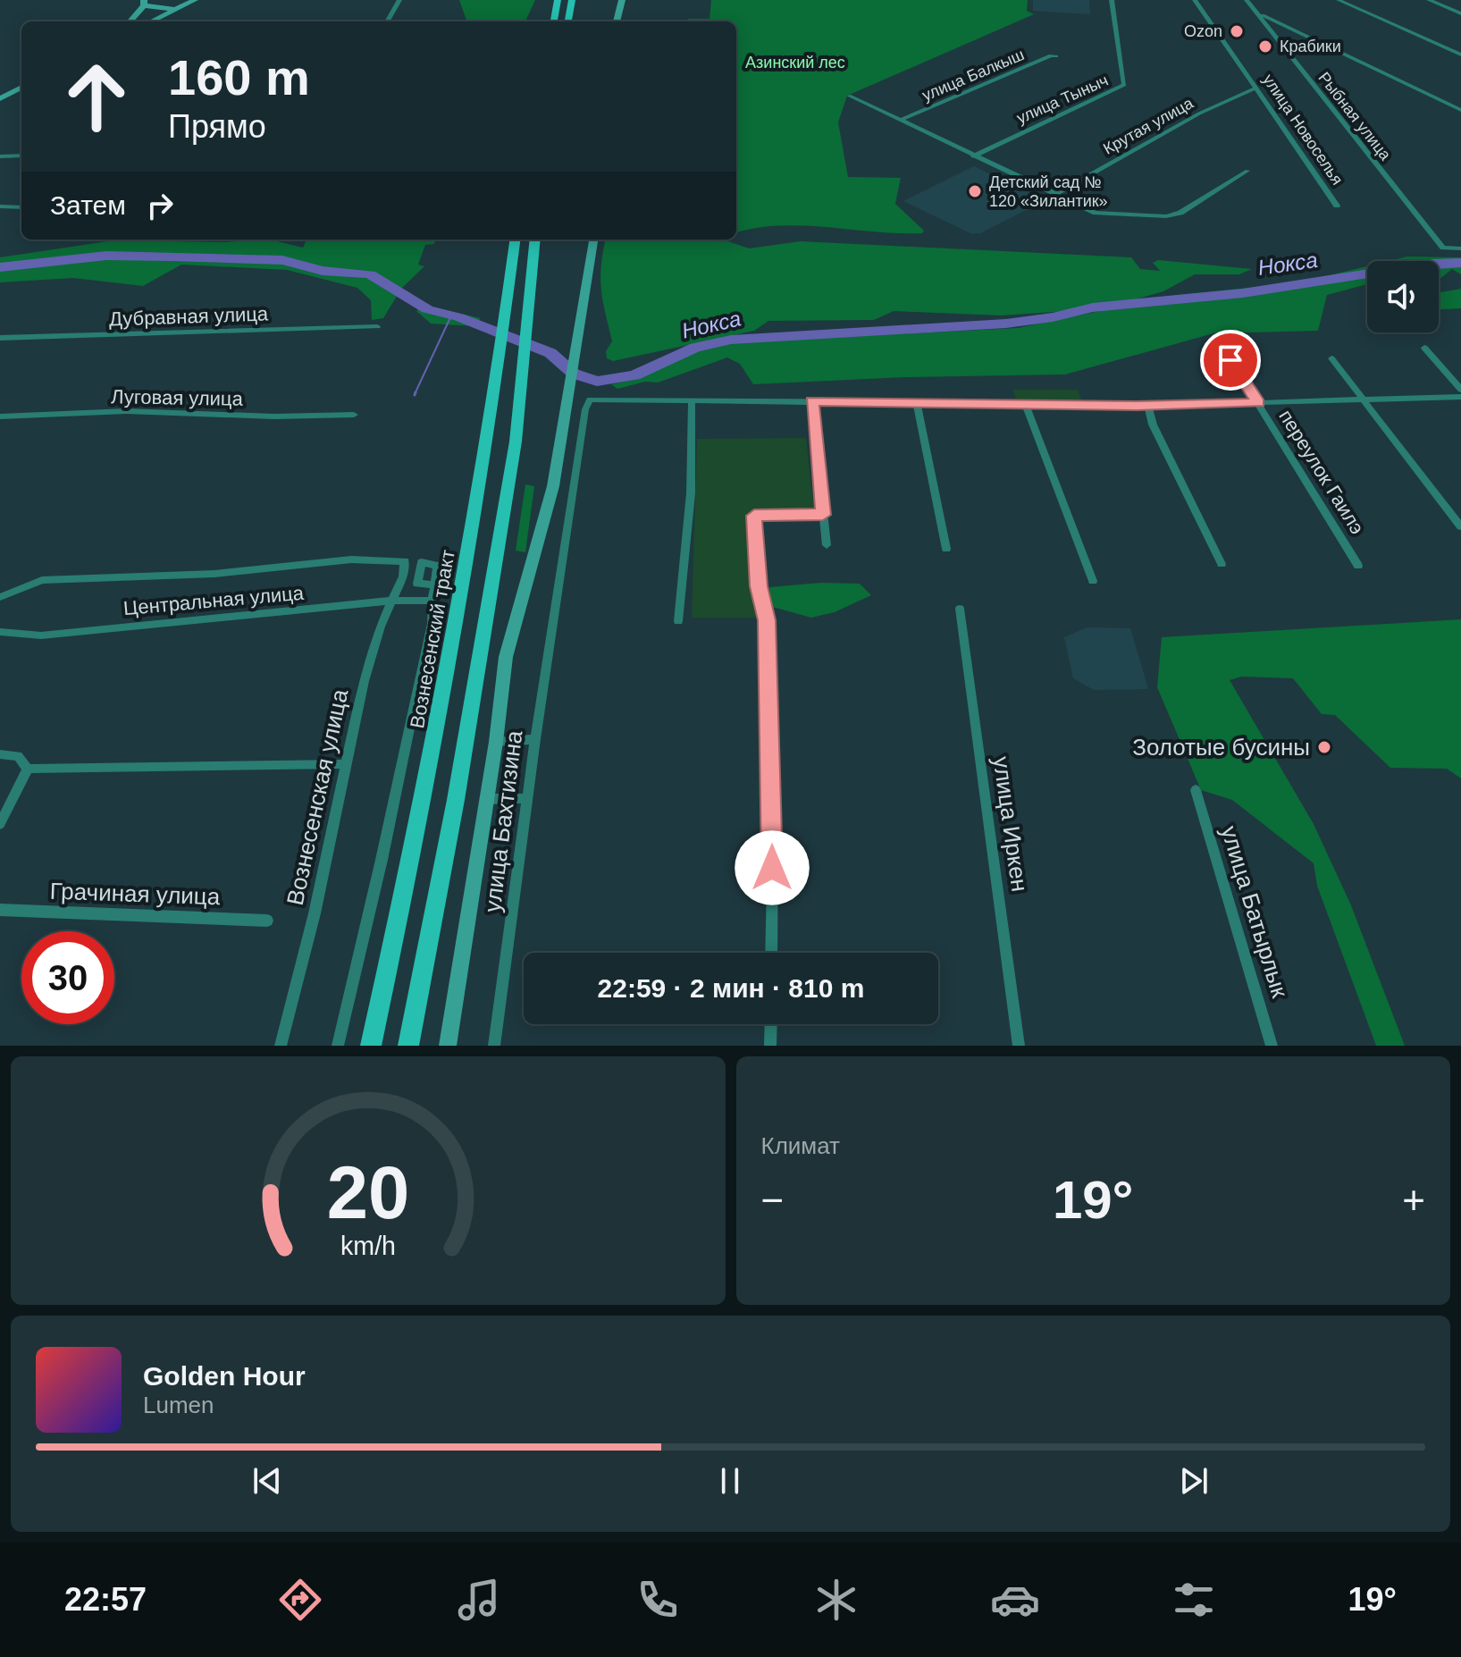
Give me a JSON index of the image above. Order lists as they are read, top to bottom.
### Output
{
  "streets": {
    "main road": ["Вознесенский тракт"],
    "street": [
      "улица Балкыш",
      "улица Тыныч",
      "Рыбная улица",
      "Крутая улица",
      "улица Новоселья",
      "Дубравная улица",
      "Луговая улица",
      "переулок Гаилэ",
      "Центральная улица",
      "Вознесенская улица",
      "улица Бахтизина",
      "улица Иркен",
      "Грачиная улица",
      "улица Батырлык"
    ]
  },
  "crossings": [
    ["Крутая улица", "улица Новоселья"],
    ["Центральная улица", "Вознесенская улица"]
  ],
  "water": ["Нокса"],
  "parks": ["Азинский лес"],
  "places": [
    "Ozon",
    "Крабики",
    "Детский сад № 120 «Зилантик»",
    "Золотые бусины"
  ],
  "page": {
    "turn": ["160 m", "Прямо"],
    "then": "Затем",
    "limit": "30",
    "trip": "22:59 · 2 мин · 810 m",
    "tile": "Климат",
    "heat": ["−", "19°", "+"],
    "song": ["Golden Hour", "Lumen"],
    "tabs": ["22:57", "19°"],
    "gauge": ["20", "km/h"]
  }
}
